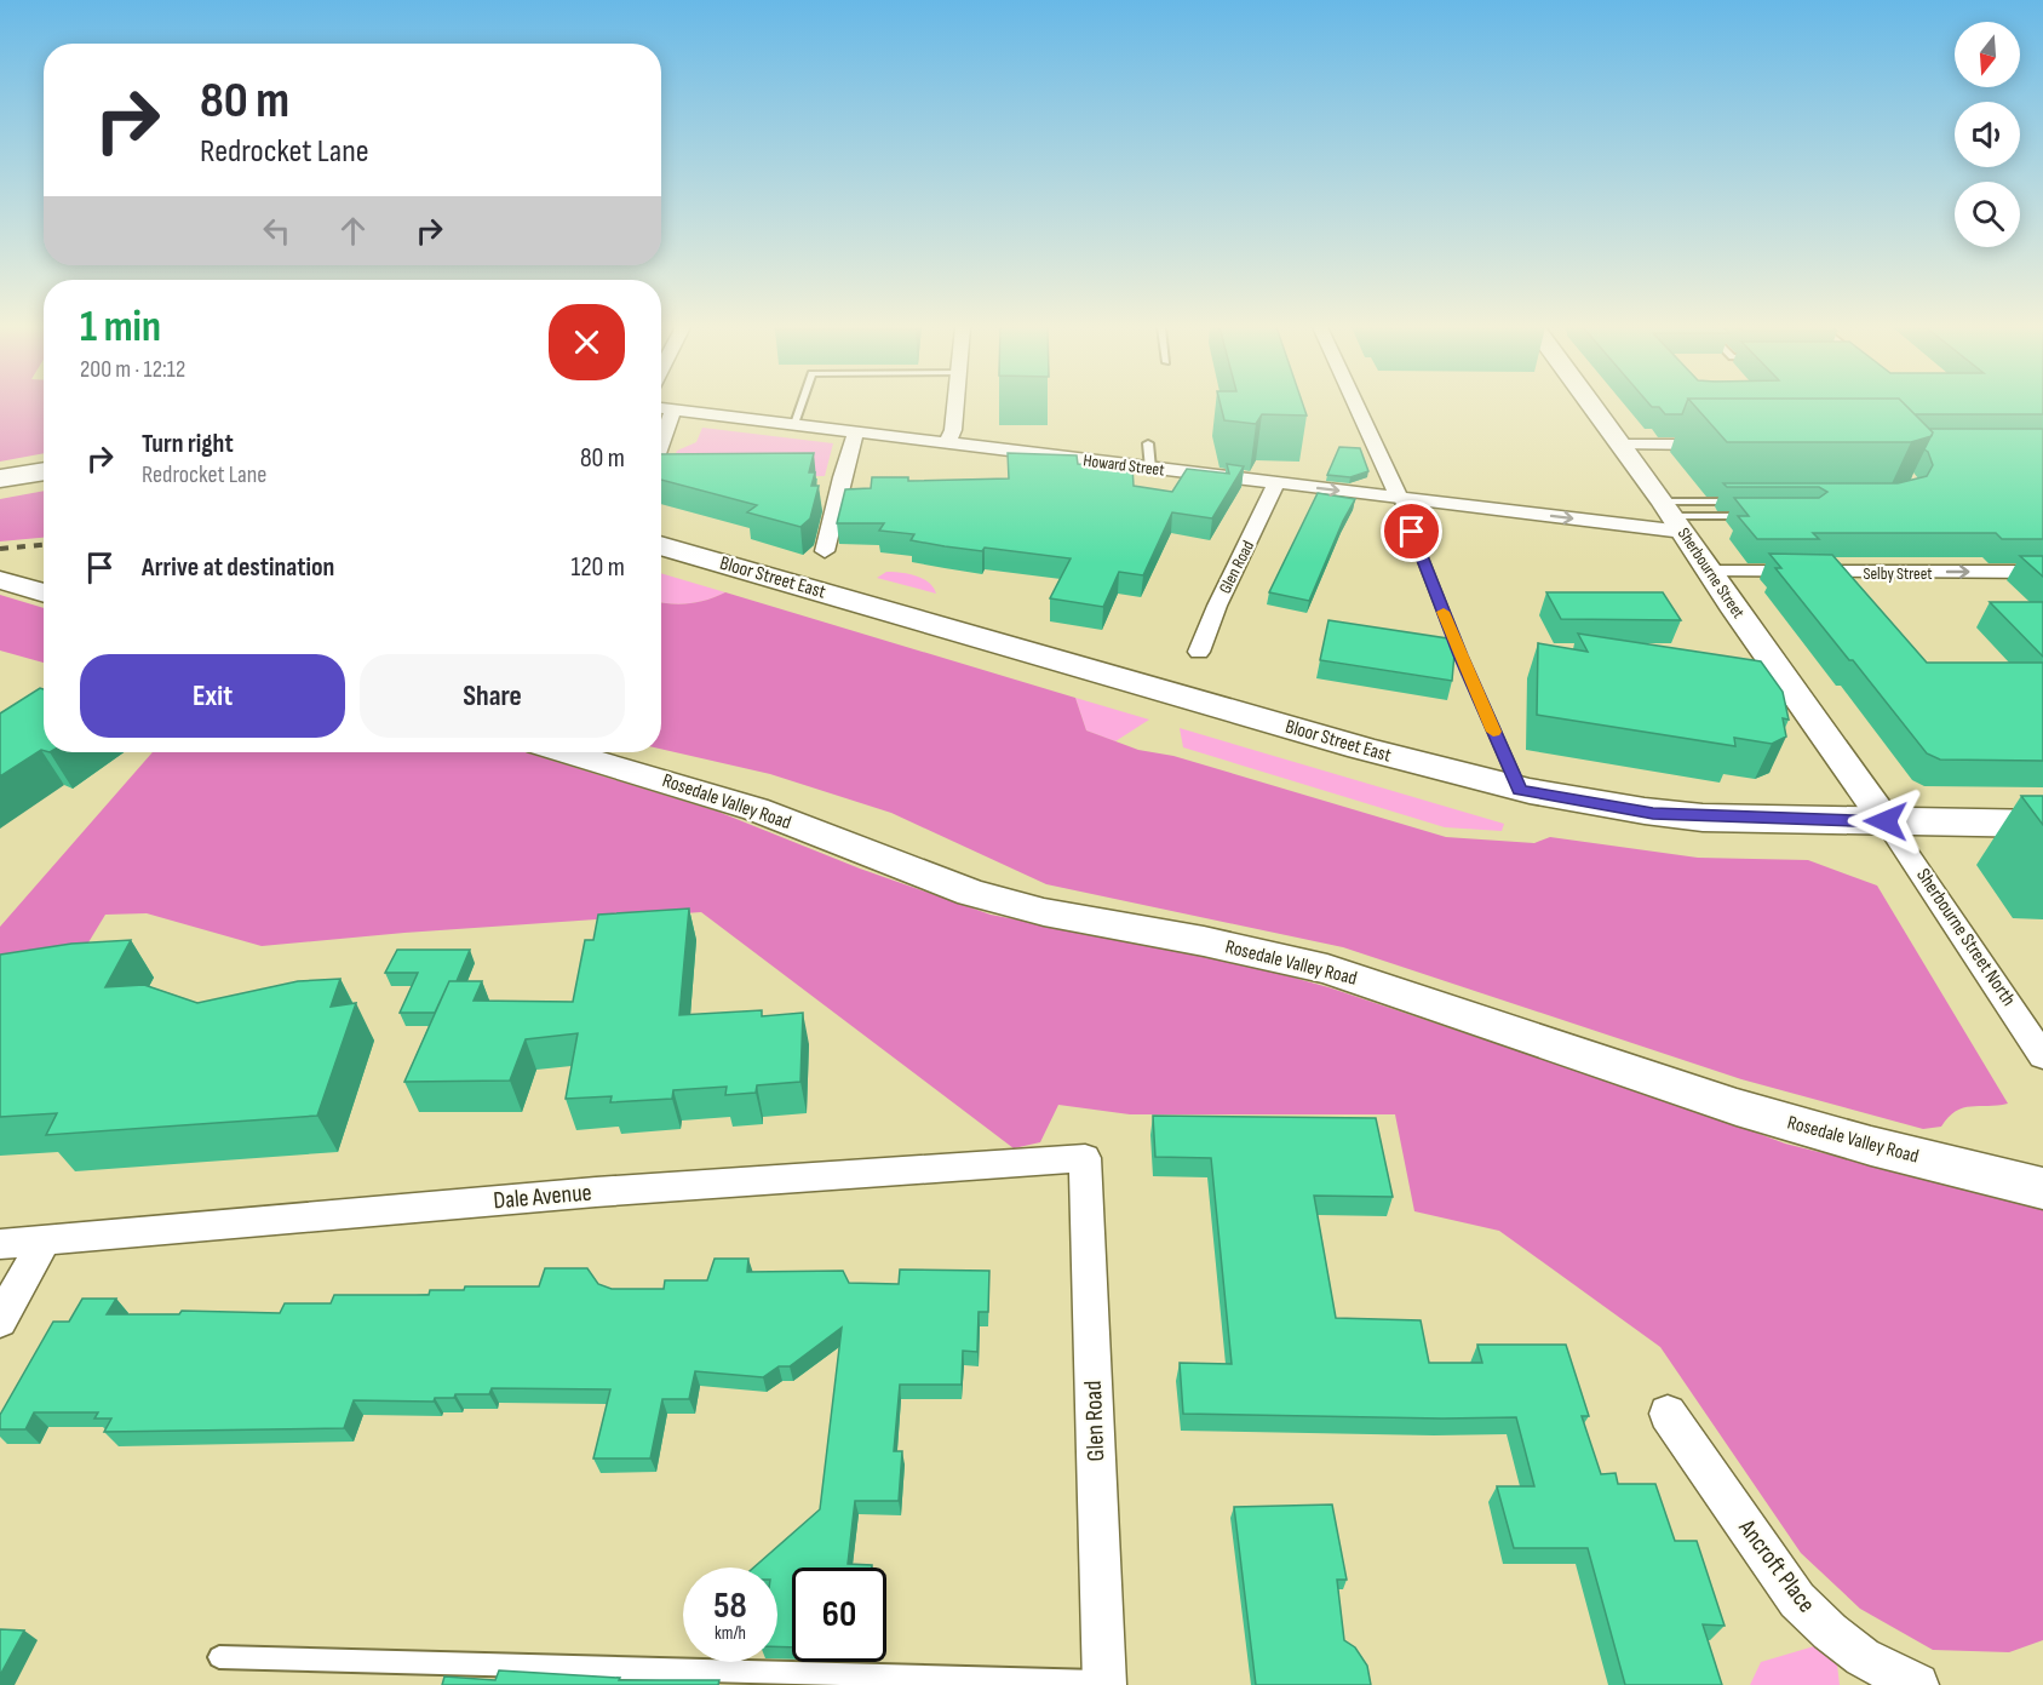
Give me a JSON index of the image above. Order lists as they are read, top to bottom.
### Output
{
  "streets": {
    "main road": ["Bloor Street East"],
    "street": [
      "Howard Street",
      "Glen Road",
      "Sherbourne Street",
      "Selby Street",
      "Rosedale Valley Road",
      "Sherbourne Street North",
      "Dale Avenue",
      "Ancroft Place"
    ]
  },
  "crossings": [
    ["Howard Street", "Glen Road"],
    ["Howard Street", "Sherbourne Street"],
    ["Glen Road", "Dale Avenue"],
    ["Sherbourne Street", "Selby Street"],
    ["Sherbourne Street", "Bloor Street East"],
    ["Sherbourne Street", "Sherbourne Street North"],
    ["Bloor Street East", "Sherbourne Street North"]
  ],
  "one_way": ["Howard Street", "Selby Street"],
  "north": "bottom",
  "page": {
    "turn": ["80 m", "Redrocket Lane"],
    "heading": ["1 min", "200 m · 12:12"],
    "list": [
      {
        "name": "Turn right",
        "note": "Redrocket Lane",
        "value": "80 m"
      },
      {
        "name": "Arrive at destination",
        "value": "120 m"
      }
    ],
    "buttons": ["Exit", "Share"],
    "speed": "58 km/h",
    "limit": "60"
  }
}
